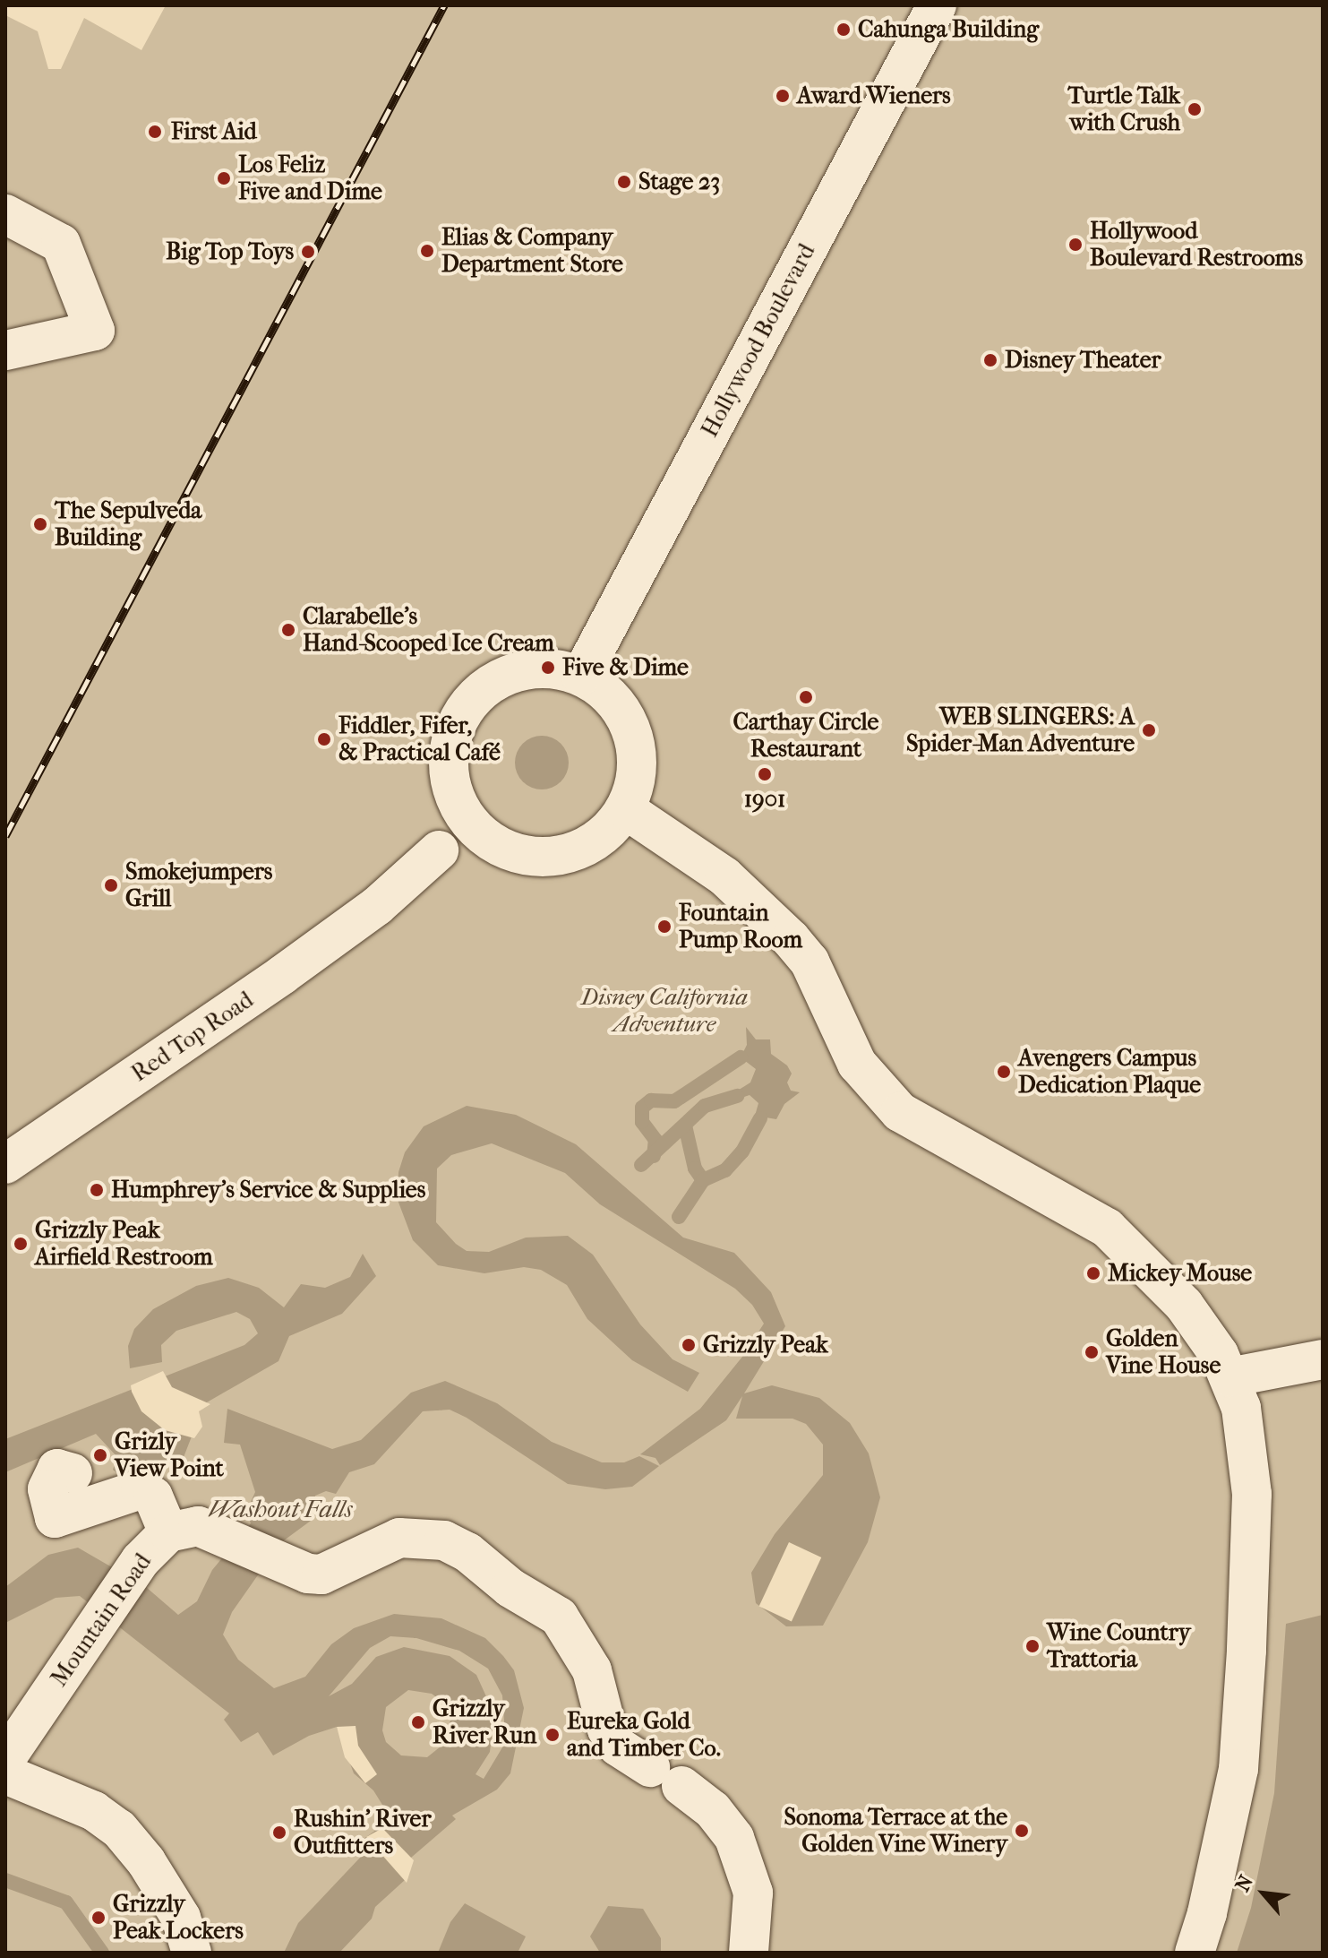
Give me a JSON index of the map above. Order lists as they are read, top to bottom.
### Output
{
  "streets": {
    "street": ["Hollywood Boulevard", "Red Top Road", "Mountain Road"]
  },
  "water": ["Washout Falls"],
  "parks": ["Disney California Adventure"],
  "places": [
    "Cahunga Building",
    "Award Wieners",
    "Turtle Talk with Crush",
    "First Aid",
    "Los Feliz Five and Dime",
    "Stage 23",
    "Hollywood Boulevard Restrooms",
    "Elias & Company Department Store",
    "Big Top Toys",
    "Disney Theater",
    "The Sepulveda Building",
    "Clarabelle's Hand-Scooped Ice Cream",
    "Five & Dime",
    "Carthay Circle Restaurant",
    "WEB SLINGERS: A Spider-Man Adventure",
    "Fiddler, Fifer, & Practical Café",
    "1901",
    "Smokejumpers Grill",
    "Fountain Pump Room",
    "Avengers Campus Dedication Plaque",
    "Humphrey's Service & Supplies",
    "Grizzly Peak Airfield Restroom",
    "Mickey Mouse",
    "Grizzly Peak",
    "Golden Vine House",
    "Grizly View Point",
    "Wine Country Trattoria",
    "Grizzly River Run",
    "Eureka Gold and Timber Co.",
    "Sonoma Terrace at the Golden Vine Winery",
    "Rushin' River Outfitters",
    "Grizzly Peak Lockers"
  ],
  "north": "top left"
}
